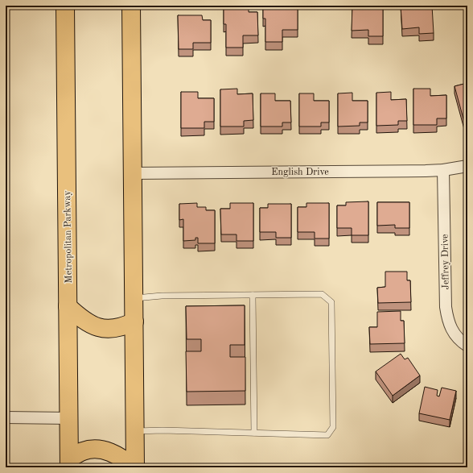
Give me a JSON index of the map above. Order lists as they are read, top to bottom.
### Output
{
  "streets": {
    "main road": ["Metropolitan Parkway"],
    "street": ["English Drive", "Jeffrey Drive"]
  },
  "crossings": [
    ["English Drive", "Jeffrey Drive"]
  ]
}
